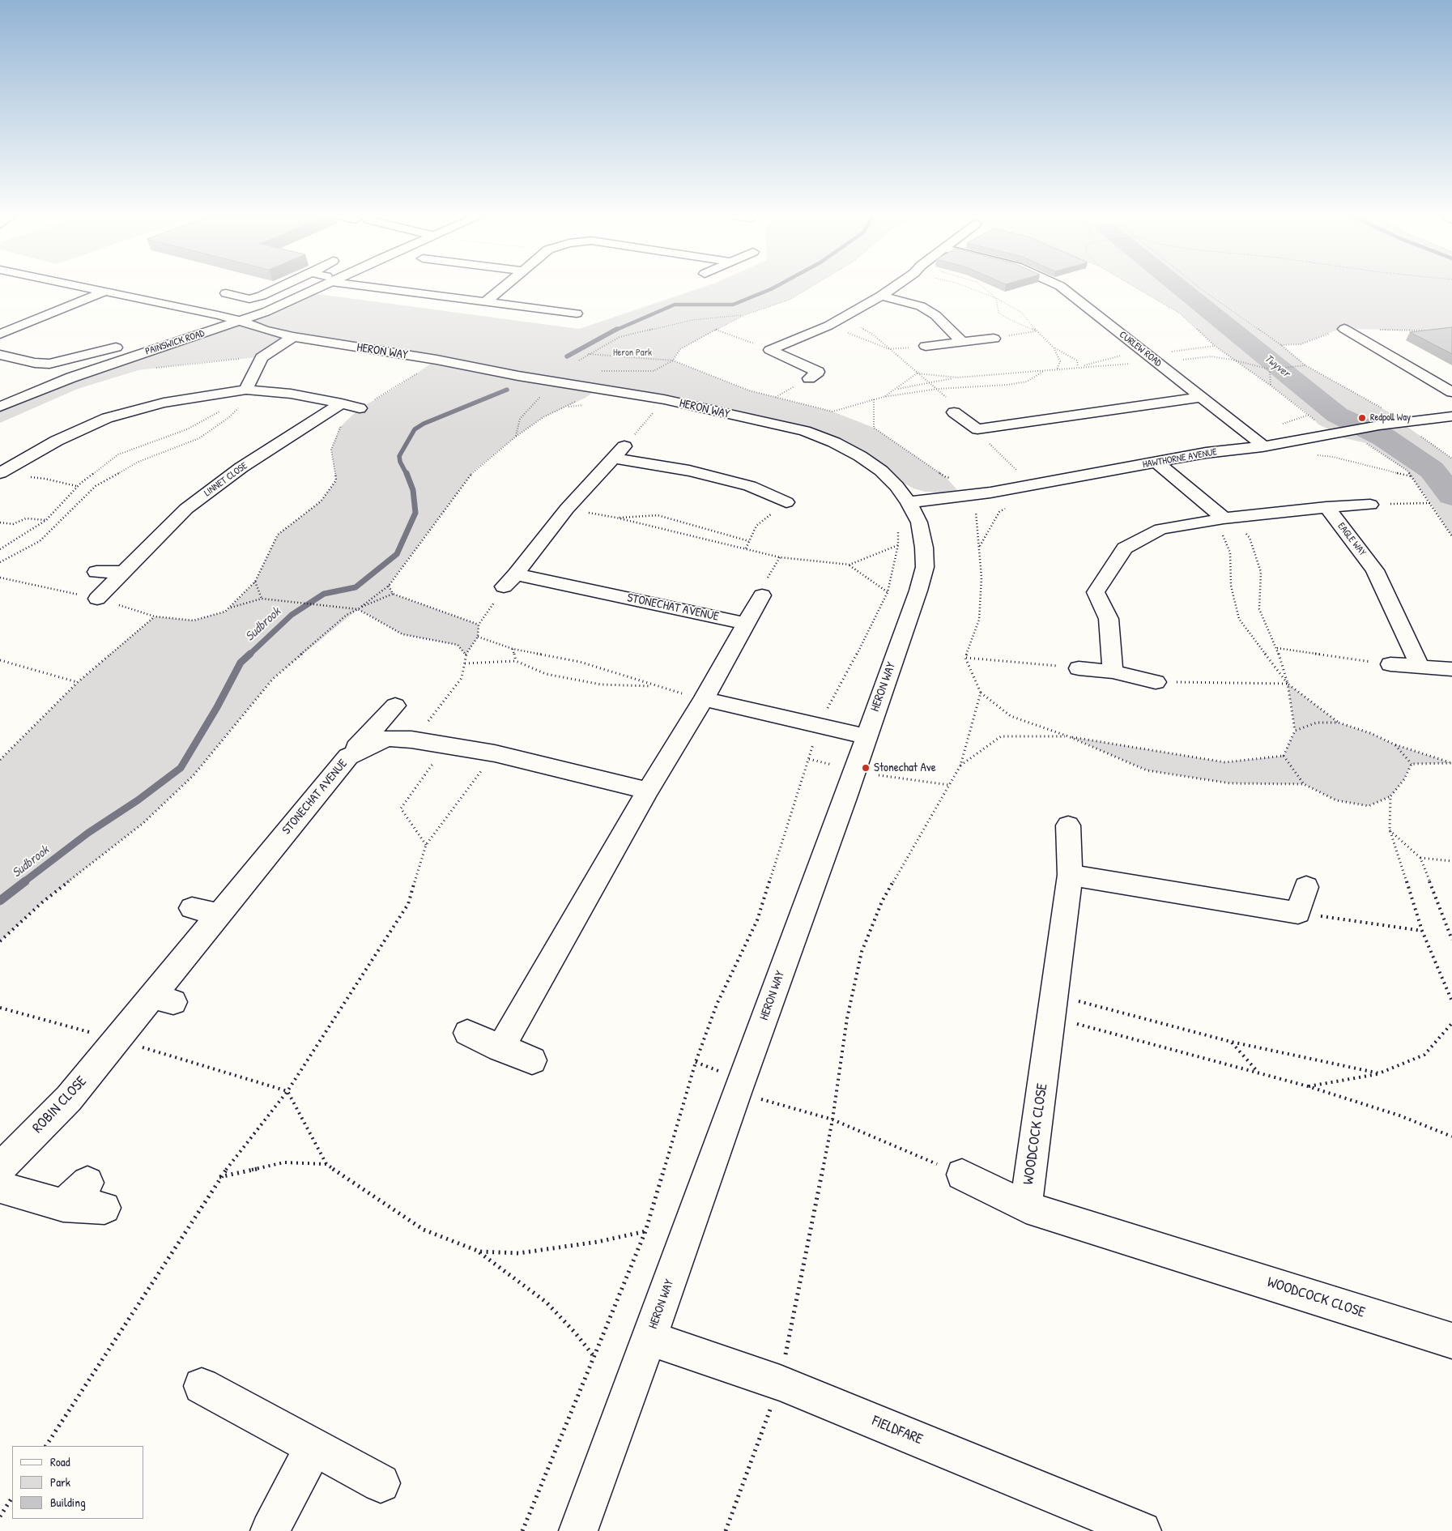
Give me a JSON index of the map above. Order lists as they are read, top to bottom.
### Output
{
  "streets": {
    "street": [
      "PAINSWICK ROAD",
      "CURLEW ROAD",
      "HERON WAY",
      "HAWTHORNE AVENUE",
      "LINNET CLOSE",
      "EAGLE WAY",
      "STONECHAT AVENUE",
      "ROBIN CLOSE",
      "WOODCOCK CLOSE",
      "FIELDFARE"
    ]
  },
  "crossings": [
    ["PAINSWICK ROAD", "HERON WAY"],
    ["CURLEW ROAD", "HAWTHORNE AVENUE"],
    ["HERON WAY", "HAWTHORNE AVENUE"],
    ["HERON WAY", "FIELDFARE"],
    ["STONECHAT AVENUE", "ROBIN CLOSE"]
  ],
  "water": ["Twyver", "Sudbrook"],
  "parks": ["Heron Park"],
  "places": ["Redpoll Way", "Stonechat Ave"],
  "legend": ["Road", "Park", "Building"]
}
